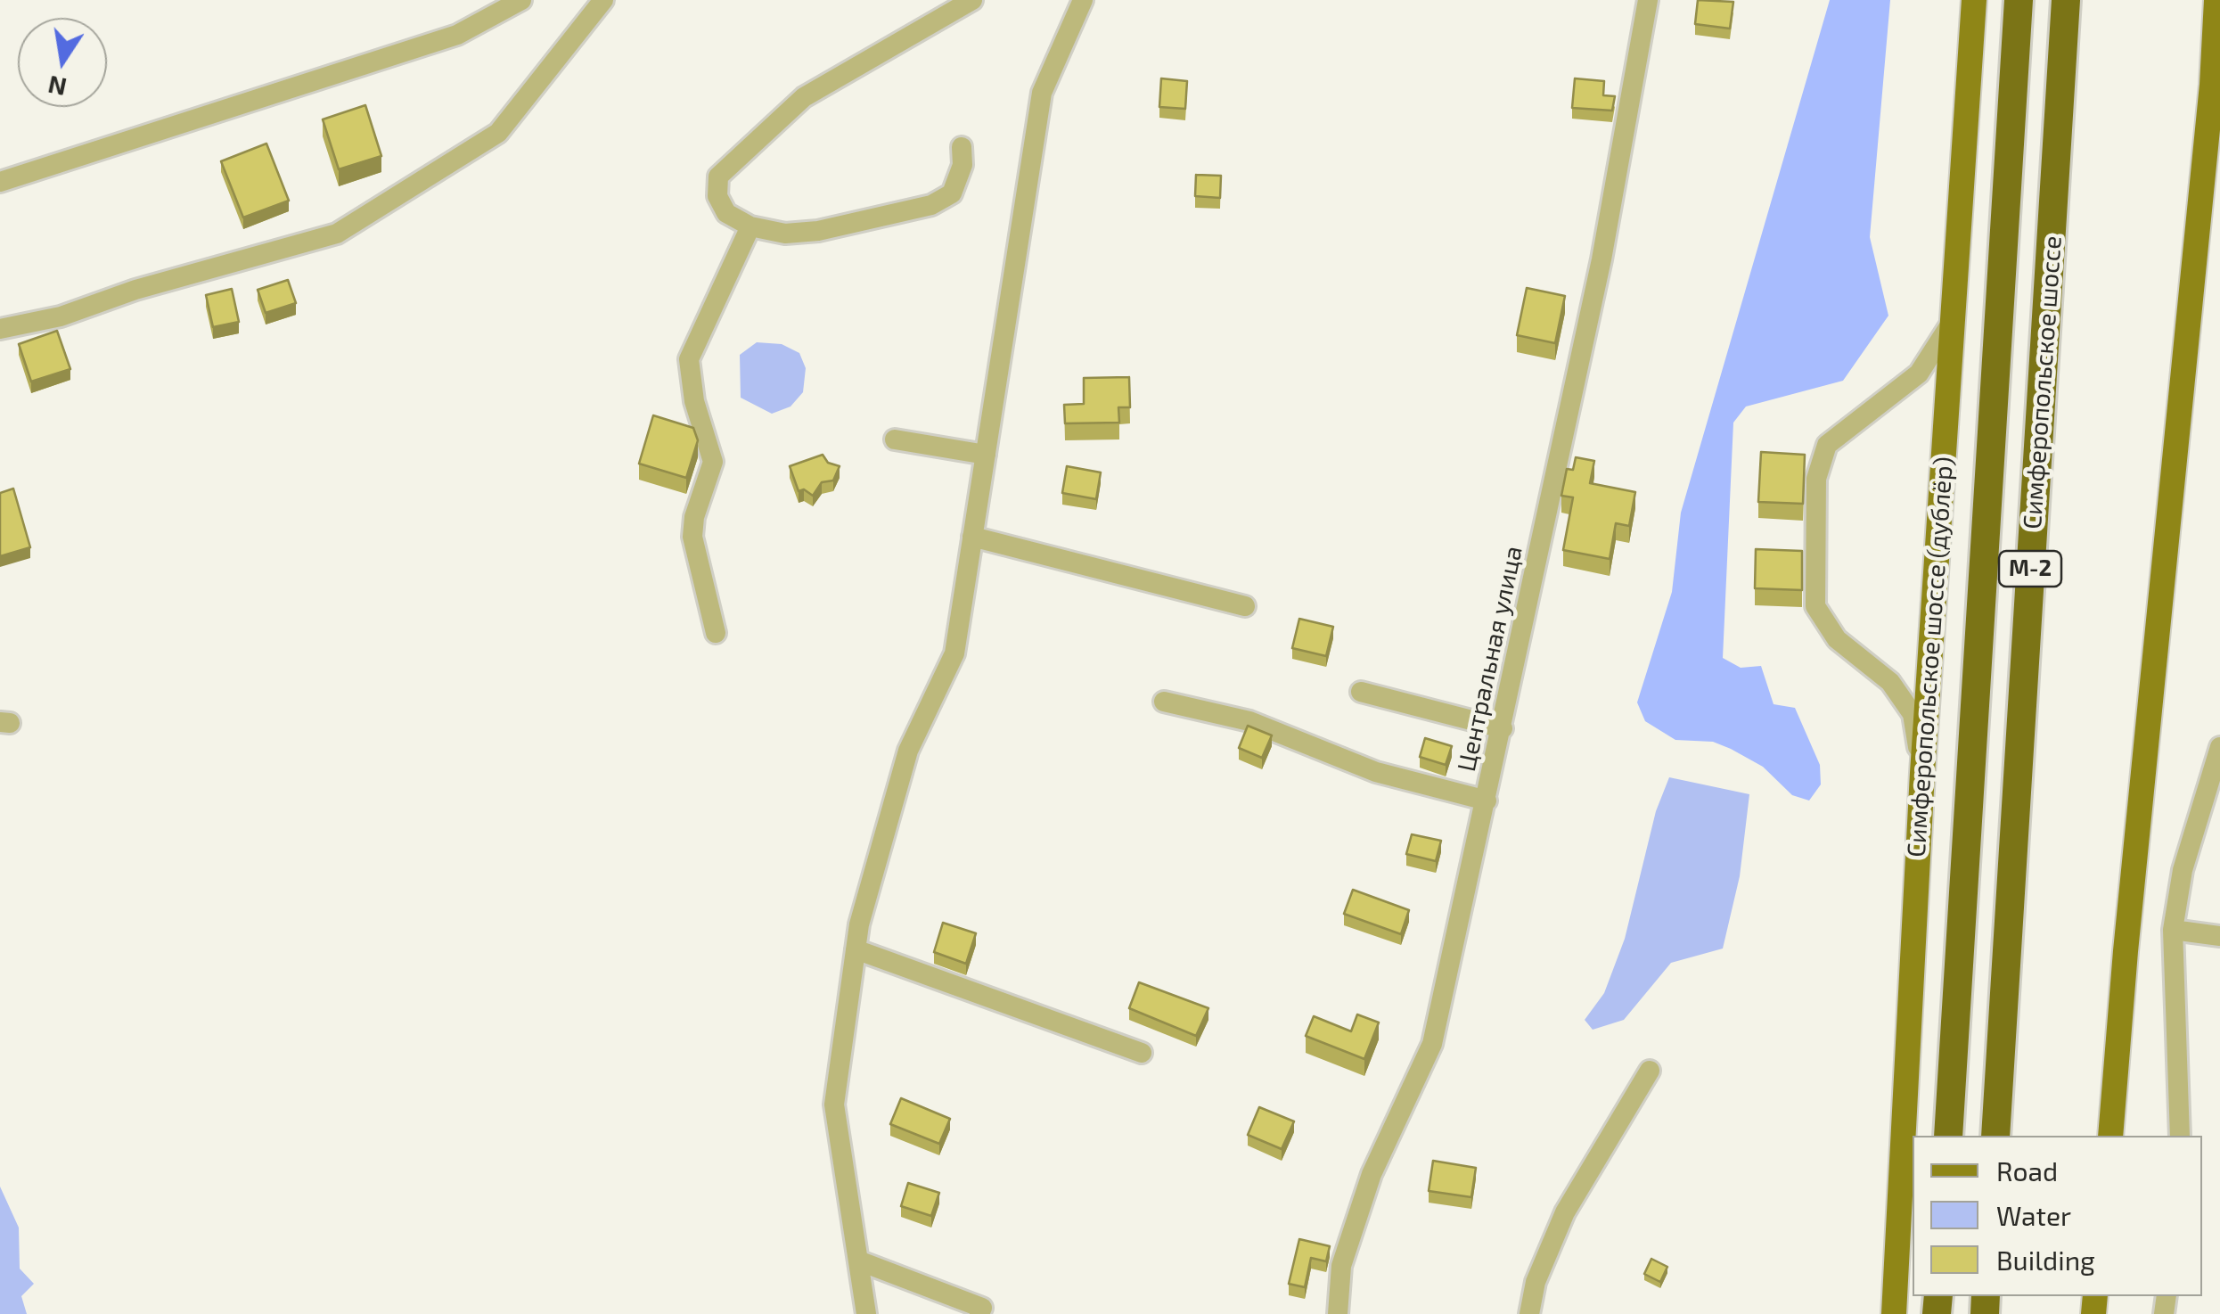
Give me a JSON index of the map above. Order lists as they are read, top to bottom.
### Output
{
  "streets": {
    "highway": ["Симферопольское шоссе", "М-2"],
    "main road": ["Симферопольское шоссе (дублёр)"],
    "street": ["Центральная улица"]
  },
  "legend": ["Road", "Water", "Building"],
  "north": "bottom"
}
